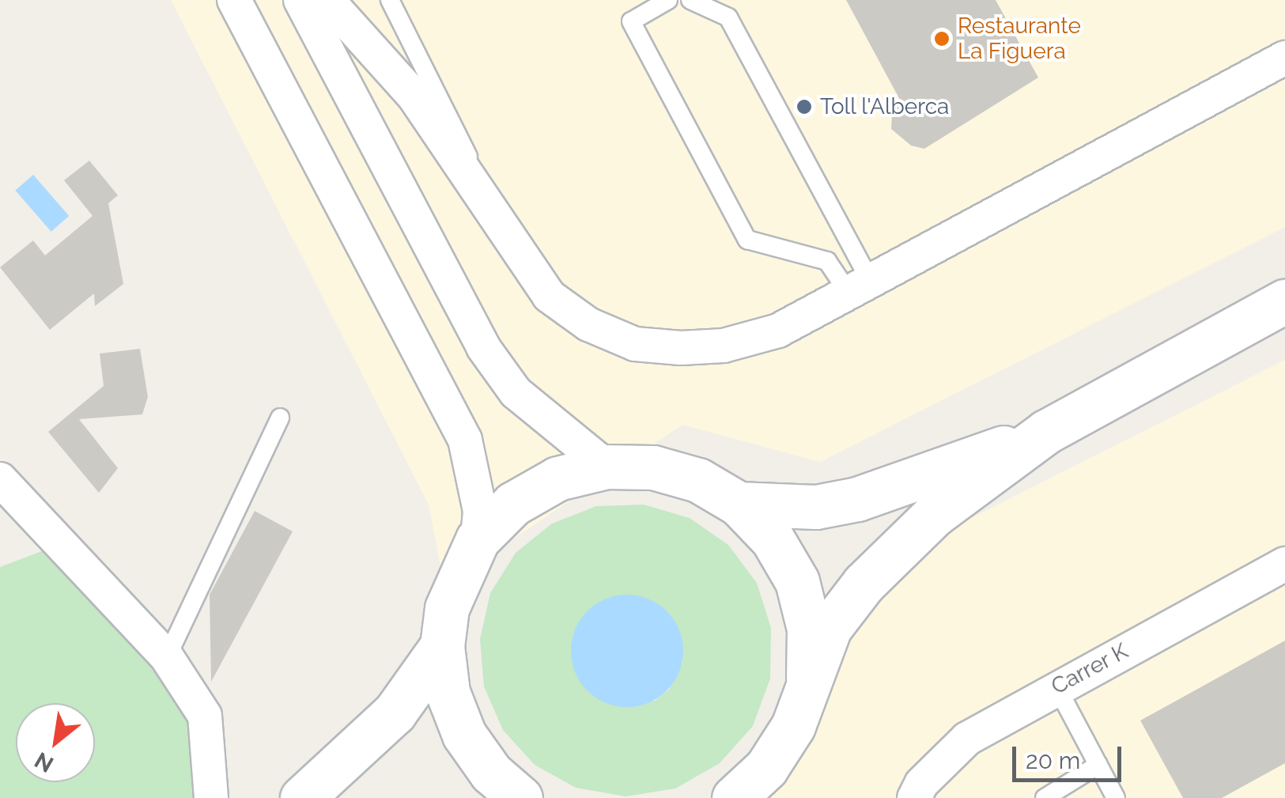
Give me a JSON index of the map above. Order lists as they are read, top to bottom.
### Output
{
  "streets": {
    "street": ["Carrer K"]
  },
  "places": ["Restaurante La Figuera", "Toll l'Alberca"],
  "scale_bar": "20 m",
  "north": "bottom left"
}
